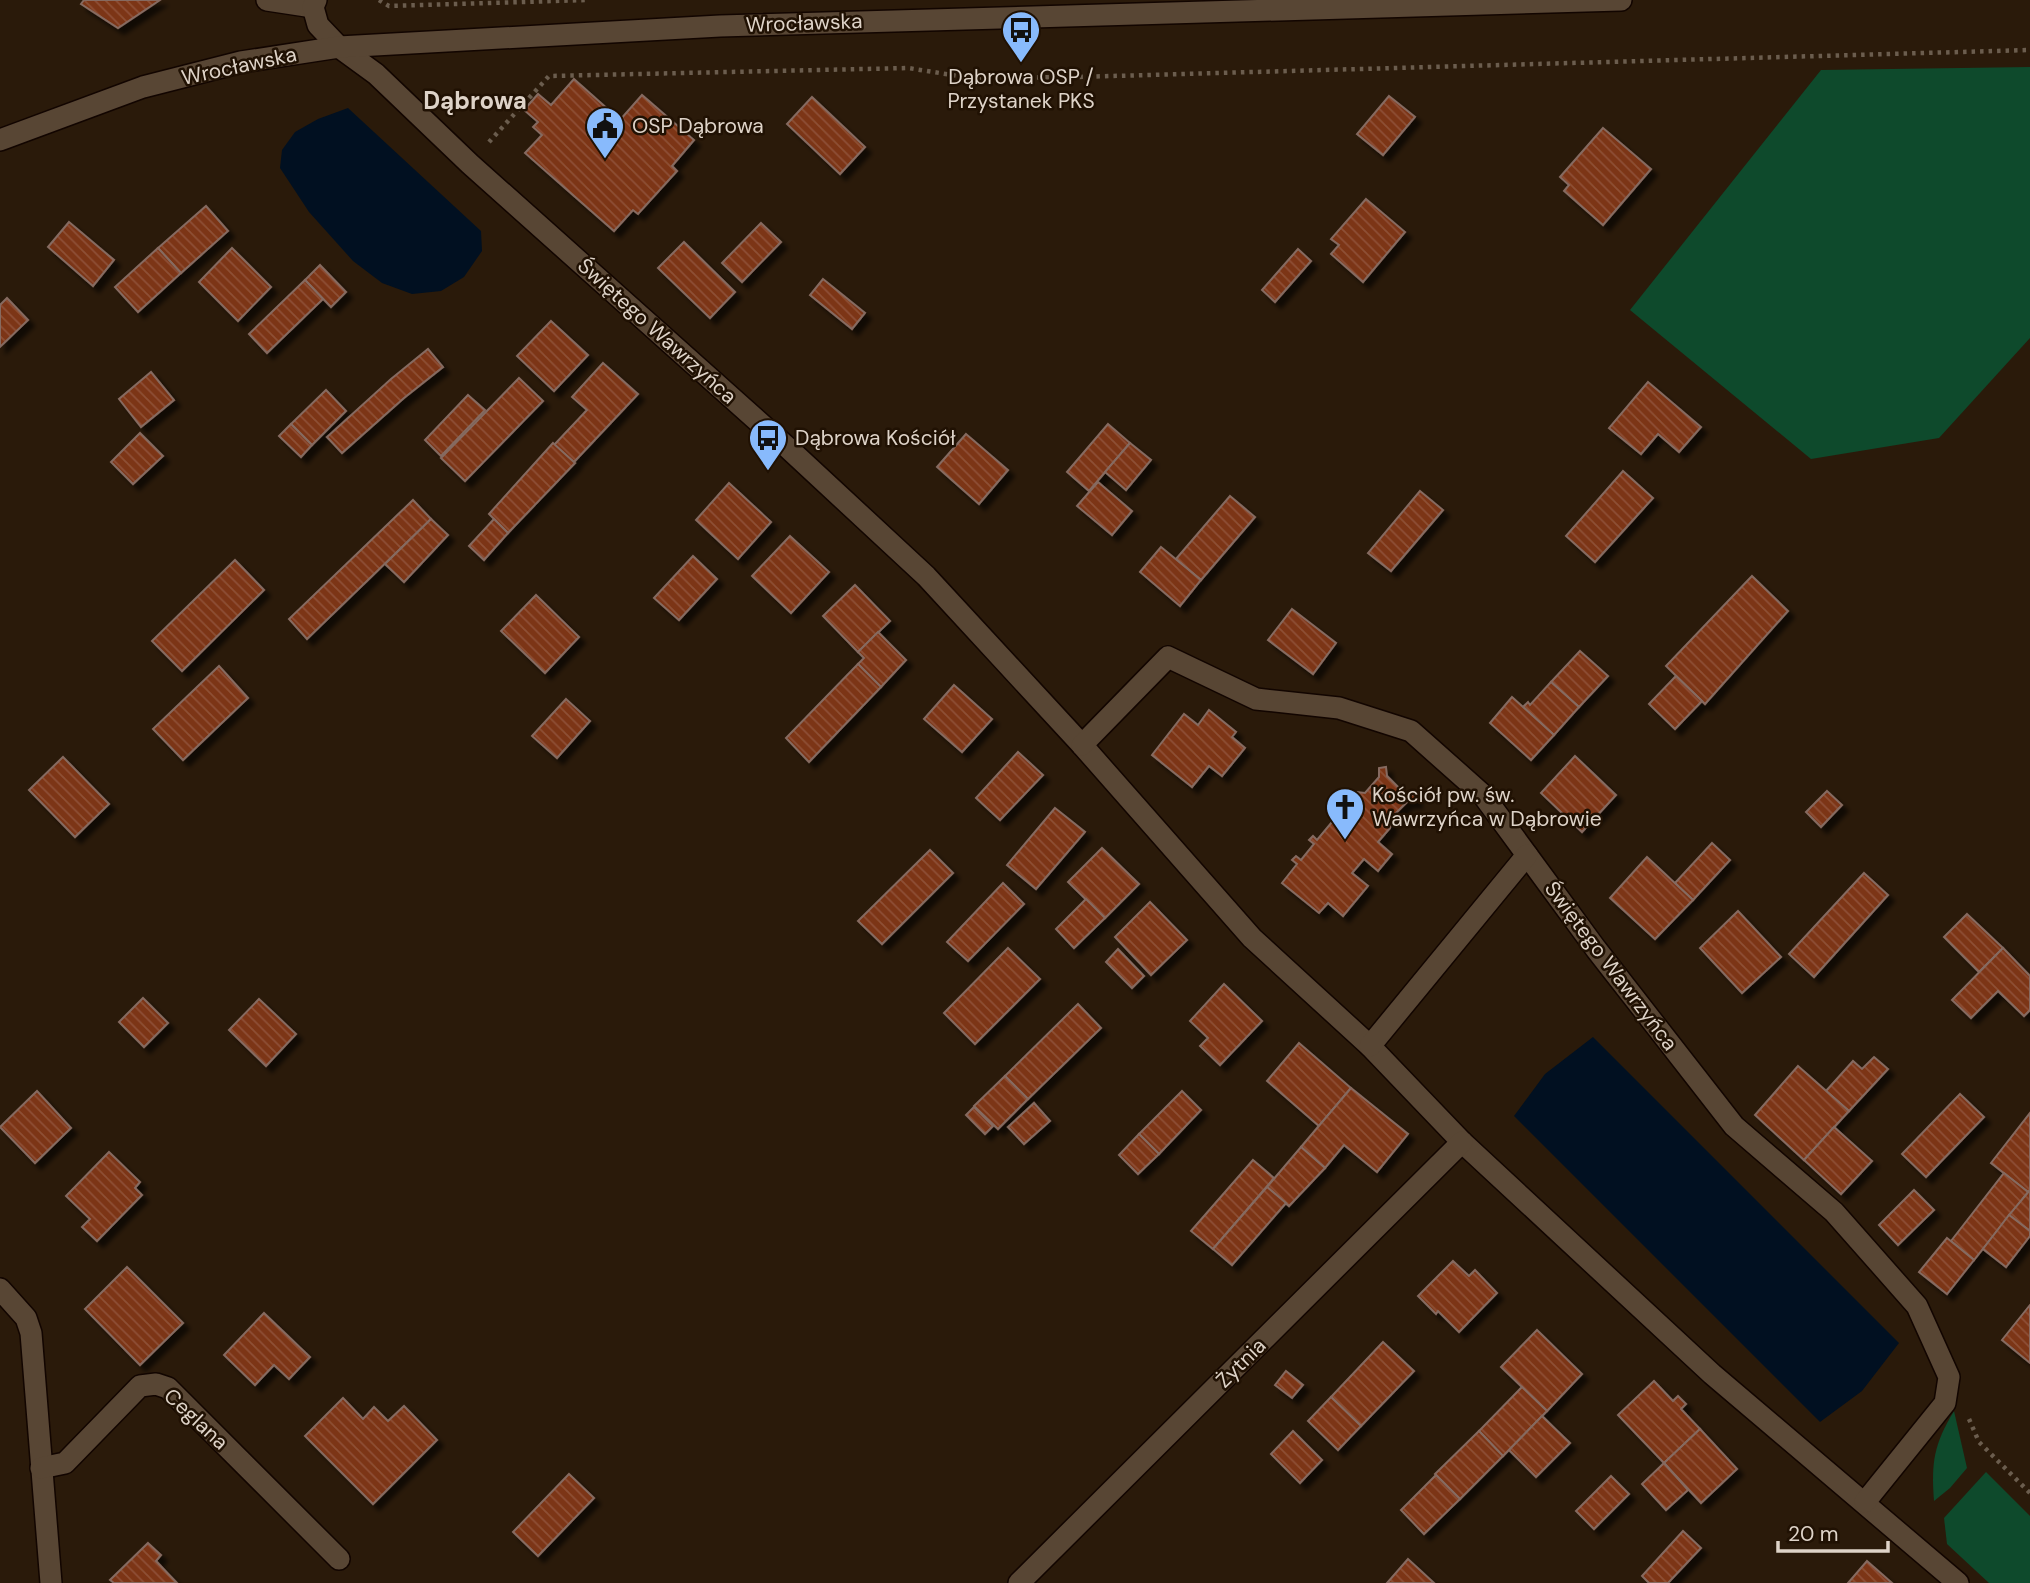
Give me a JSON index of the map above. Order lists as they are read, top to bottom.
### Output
{
  "streets": {
    "street": [
      "Wrocławska",
      "Świętego Wawrzyńca",
      "Żytnia",
      "Ceglana"
    ]
  },
  "crossings": [
    ["Wrocławska", "Świętego Wawrzyńca"],
    ["Świętego Wawrzyńca", "Żytnia"]
  ],
  "districts": ["Dąbrowa"],
  "places": {
    "bus stop": ["Dąbrowa OSP / Przystanek PKS", "Dąbrowa Kościół"],
    "public building": ["OSP Dąbrowa"],
    "church": ["Kościół pw. św. Wawrzyńca w Dąbrowie"]
  },
  "scale_bar": "20 m"
}
